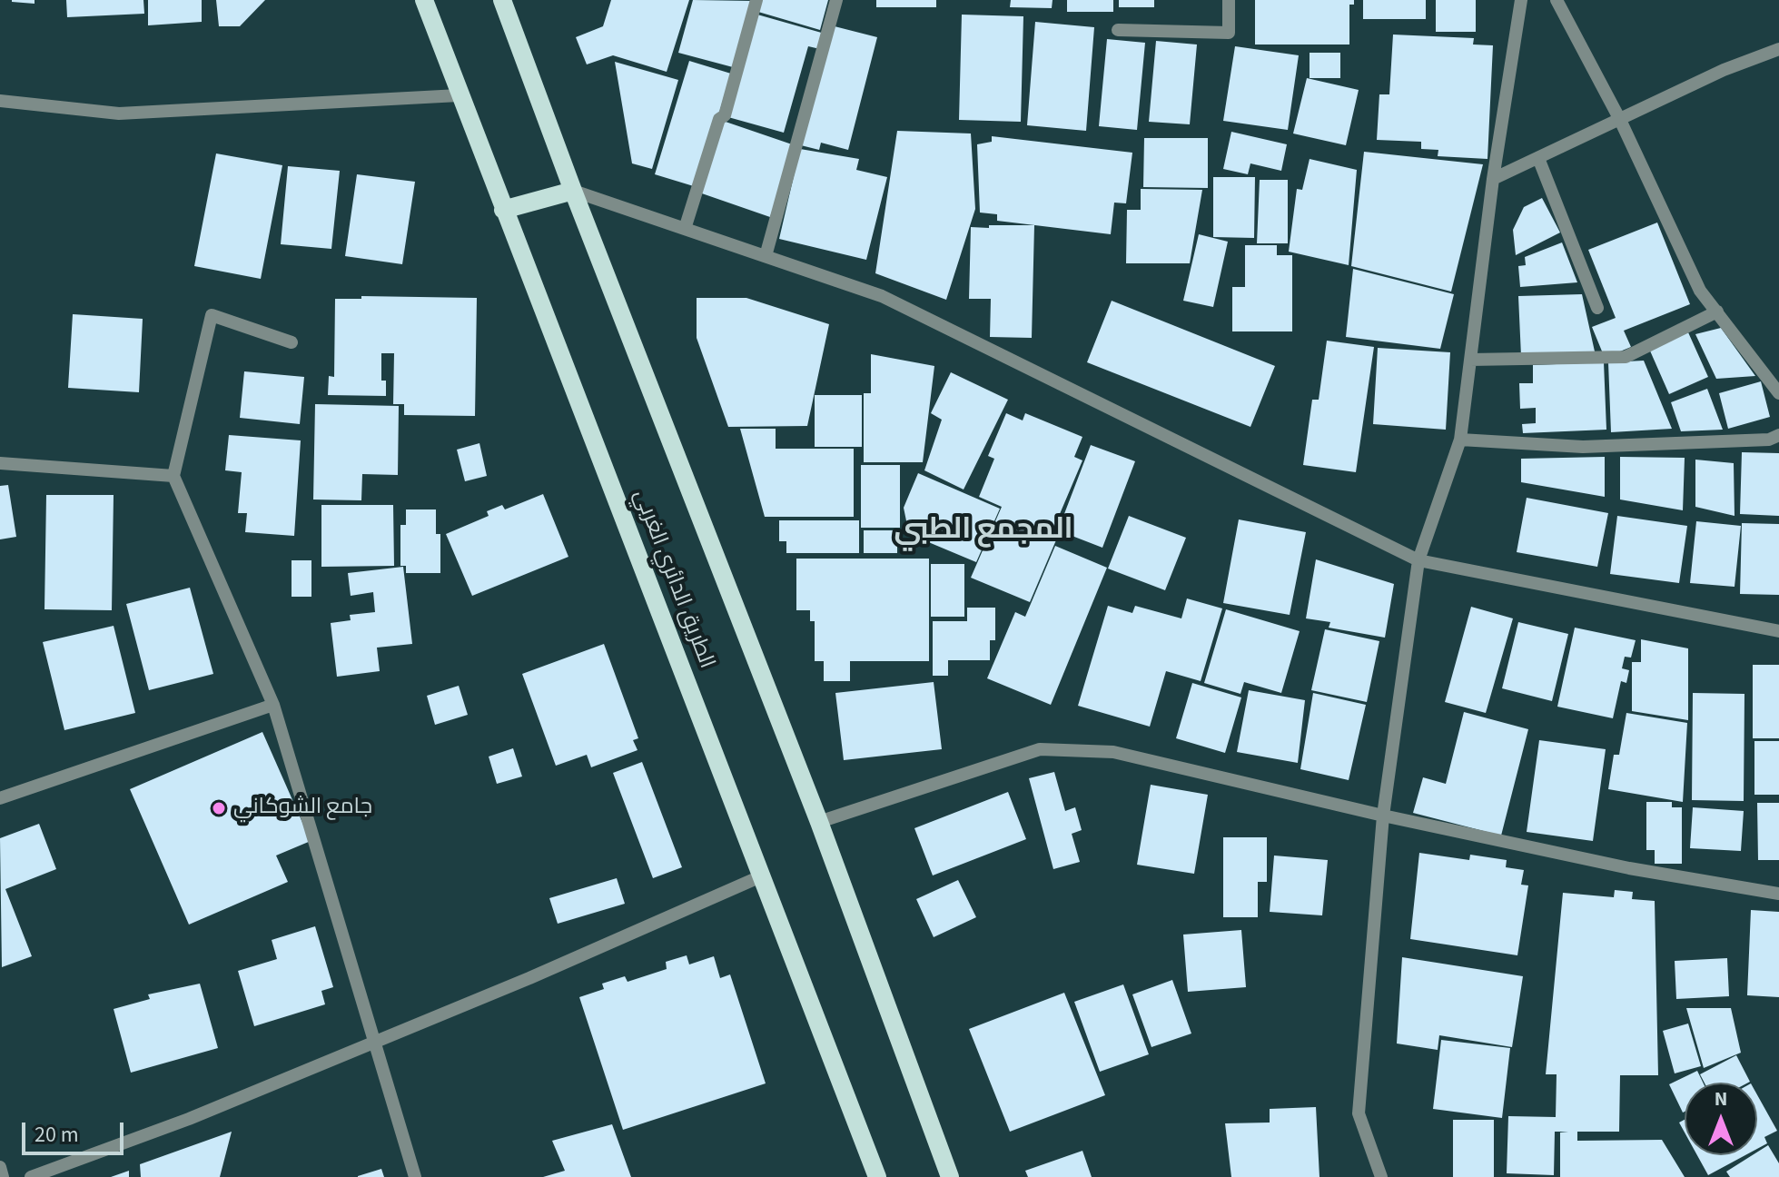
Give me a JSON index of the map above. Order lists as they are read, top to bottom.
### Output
{
  "streets": {
    "main road": ["الطريق الدائري الغربي"]
  },
  "districts": ["المجمع الطبي"],
  "places": ["جامع الشوكاني"],
  "scale_bar": "20 m",
  "north": "top"
}
